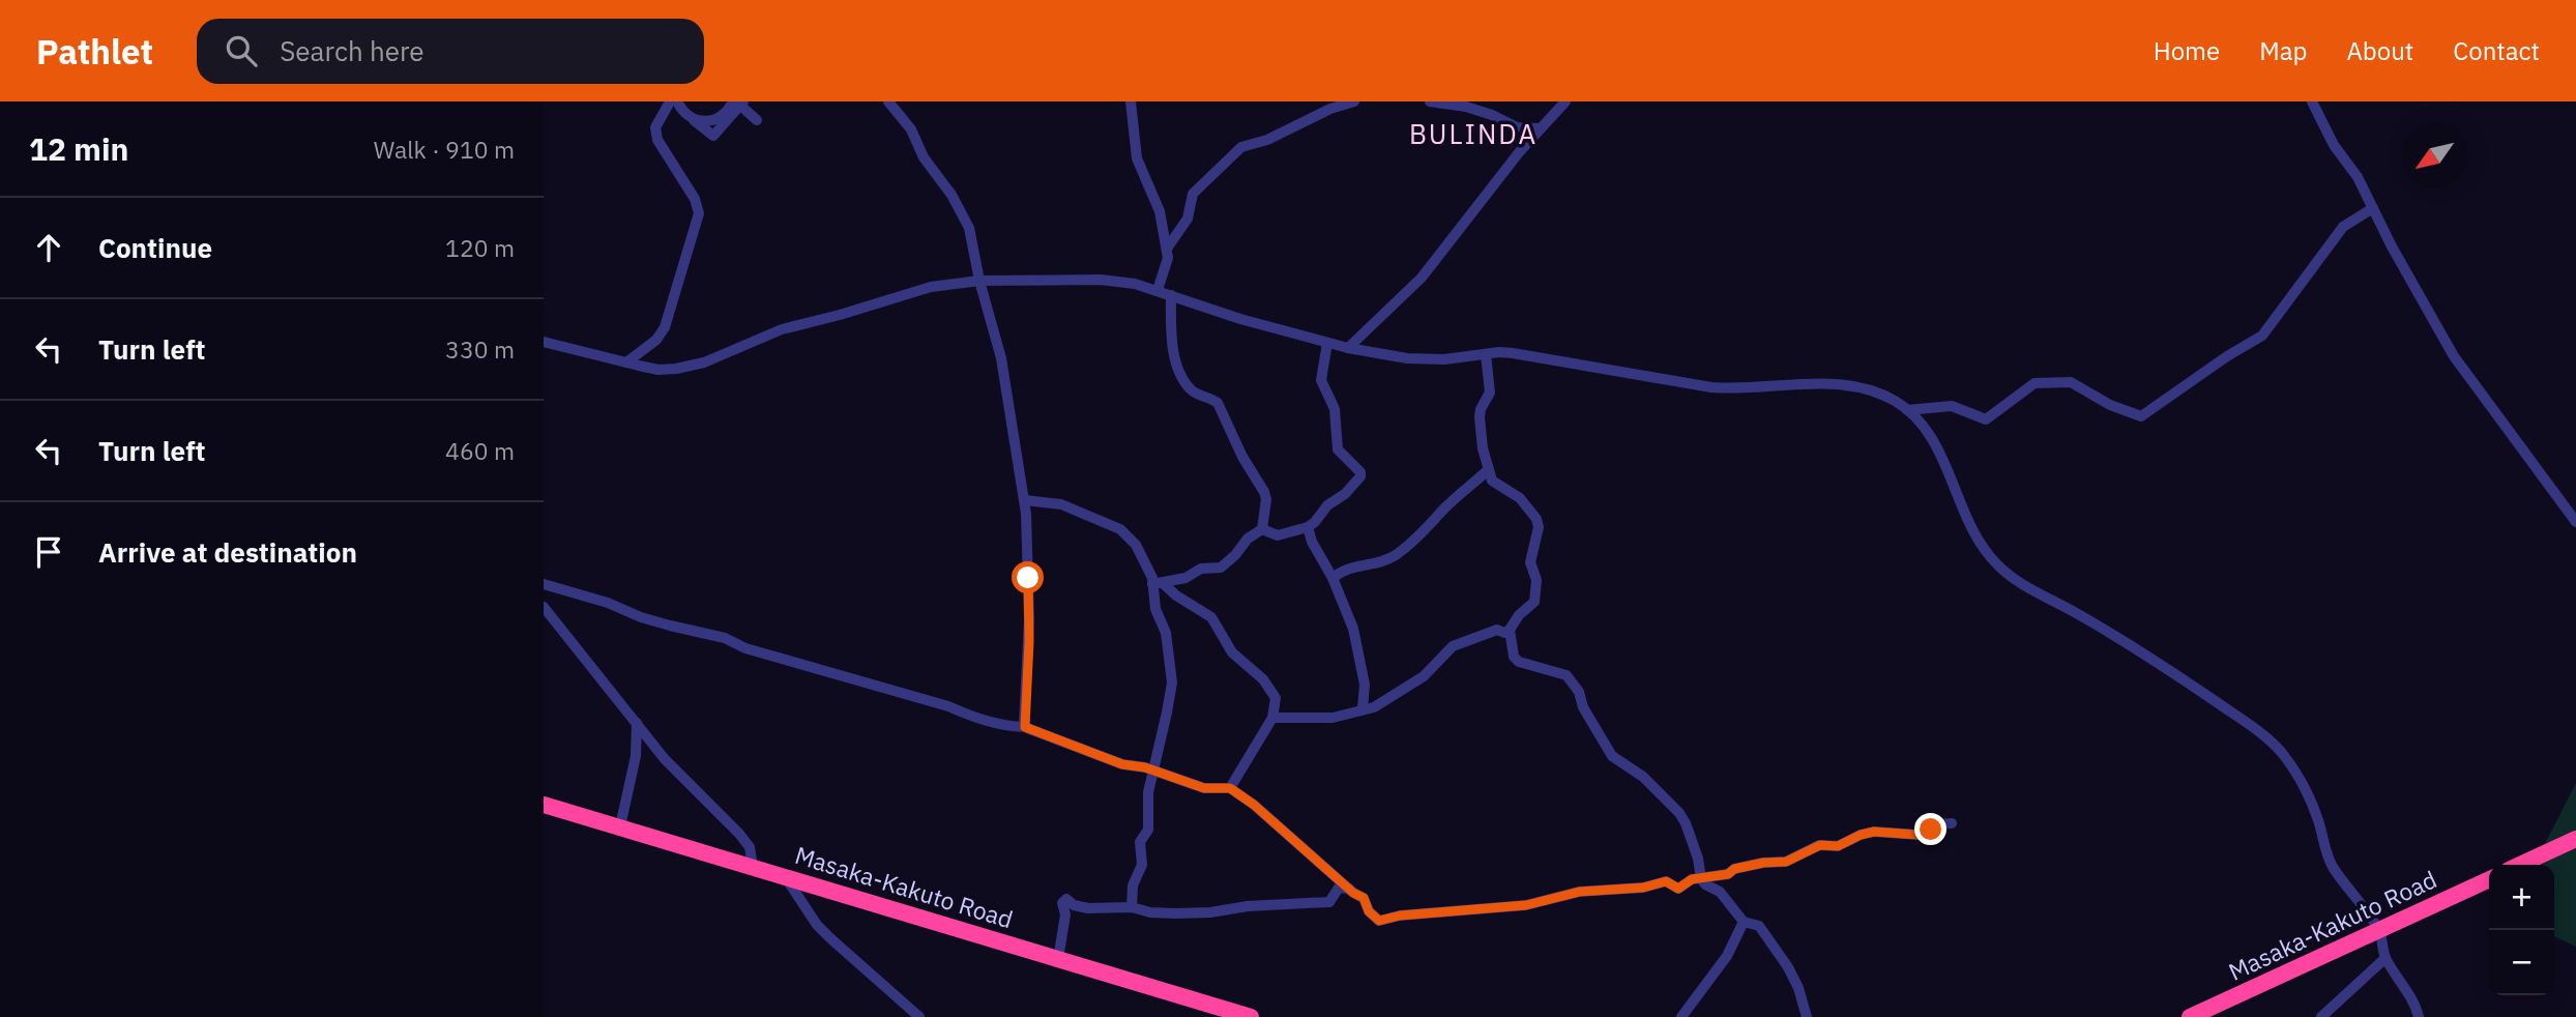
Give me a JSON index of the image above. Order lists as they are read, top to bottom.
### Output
{
  "streets": {
    "highway": ["Masaka-Kakuto Road"]
  },
  "districts": ["BULINDA"],
  "north": "bottom left",
  "page": {
    "header": "Pathlet",
    "search": "Search here",
    "nav": [
      "Home",
      "Map",
      "About",
      "Contact"
    ],
    "heading": ["12 min", "Walk · 910 m"],
    "list": [
      ["Continue", "120 m"],
      ["Turn left", "330 m"],
      ["Turn left", "460 m"],
      "Arrive at destination"
    ],
    "map_buttons": ["+", "−"]
  }
}
